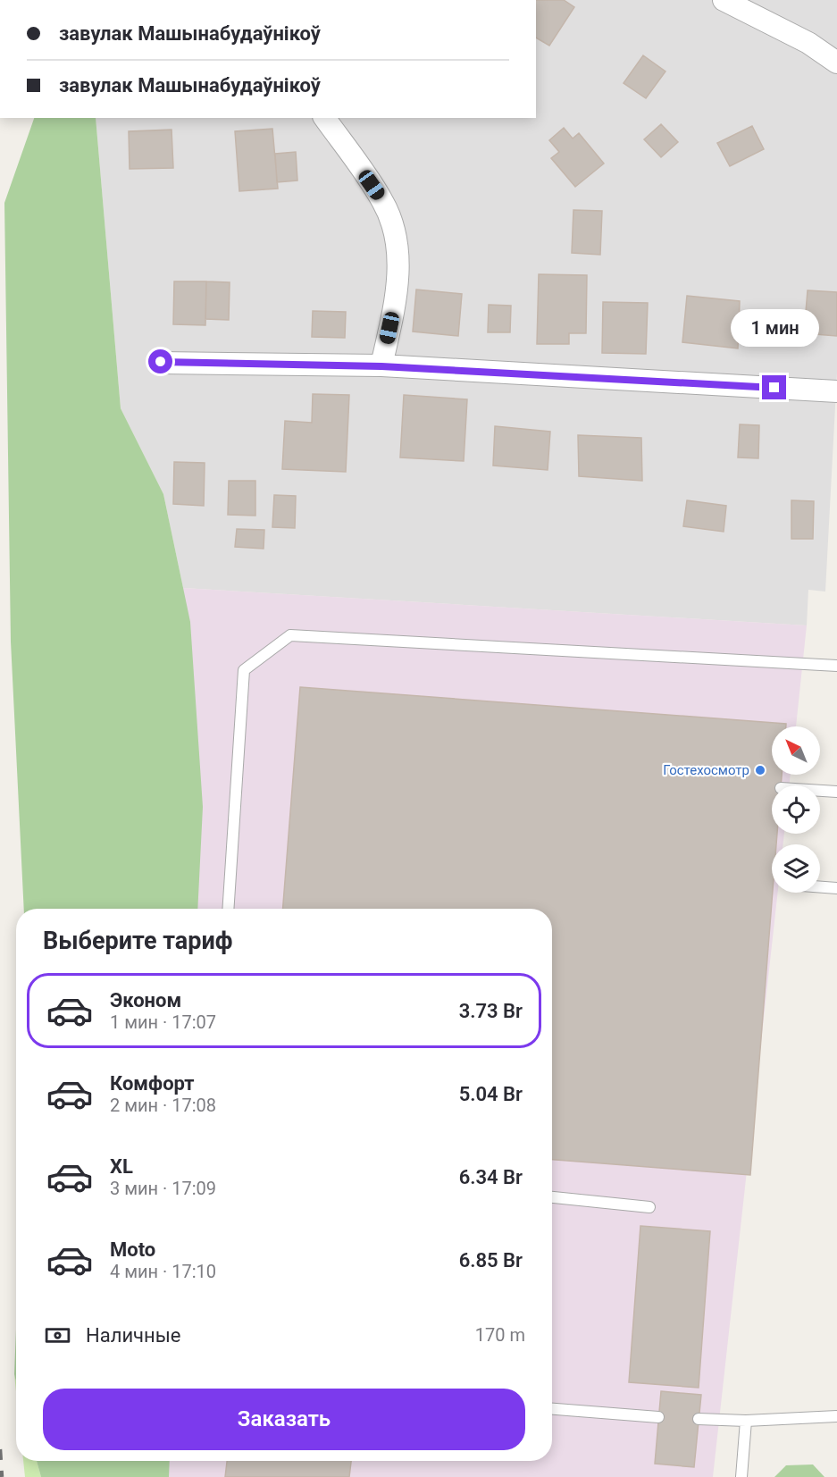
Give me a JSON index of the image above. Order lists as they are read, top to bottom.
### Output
{
  "places": ["Гостехосмотр"],
  "north": "top left",
  "page": {
    "banner": ["завулак Машынабудаўнікоў", "завулак Машынабудаўнікоў"],
    "bubble": "1 мин",
    "heading": "Выберите тариф",
    "list": [
      {
        "name": "Эконом",
        "note": "1 мин · 17:07",
        "value": "3.73 Br"
      },
      {
        "name": "Комфорт",
        "note": "2 мин · 17:08",
        "value": "5.04 Br"
      },
      {
        "name": "XL",
        "note": "3 мин · 17:09",
        "value": "6.34 Br"
      },
      {
        "name": "Moto",
        "note": "4 мин · 17:10",
        "value": "6.85 Br"
      }
    ],
    "pay": ["Наличные", "170 m"],
    "buttons": "Заказать"
  }
}
